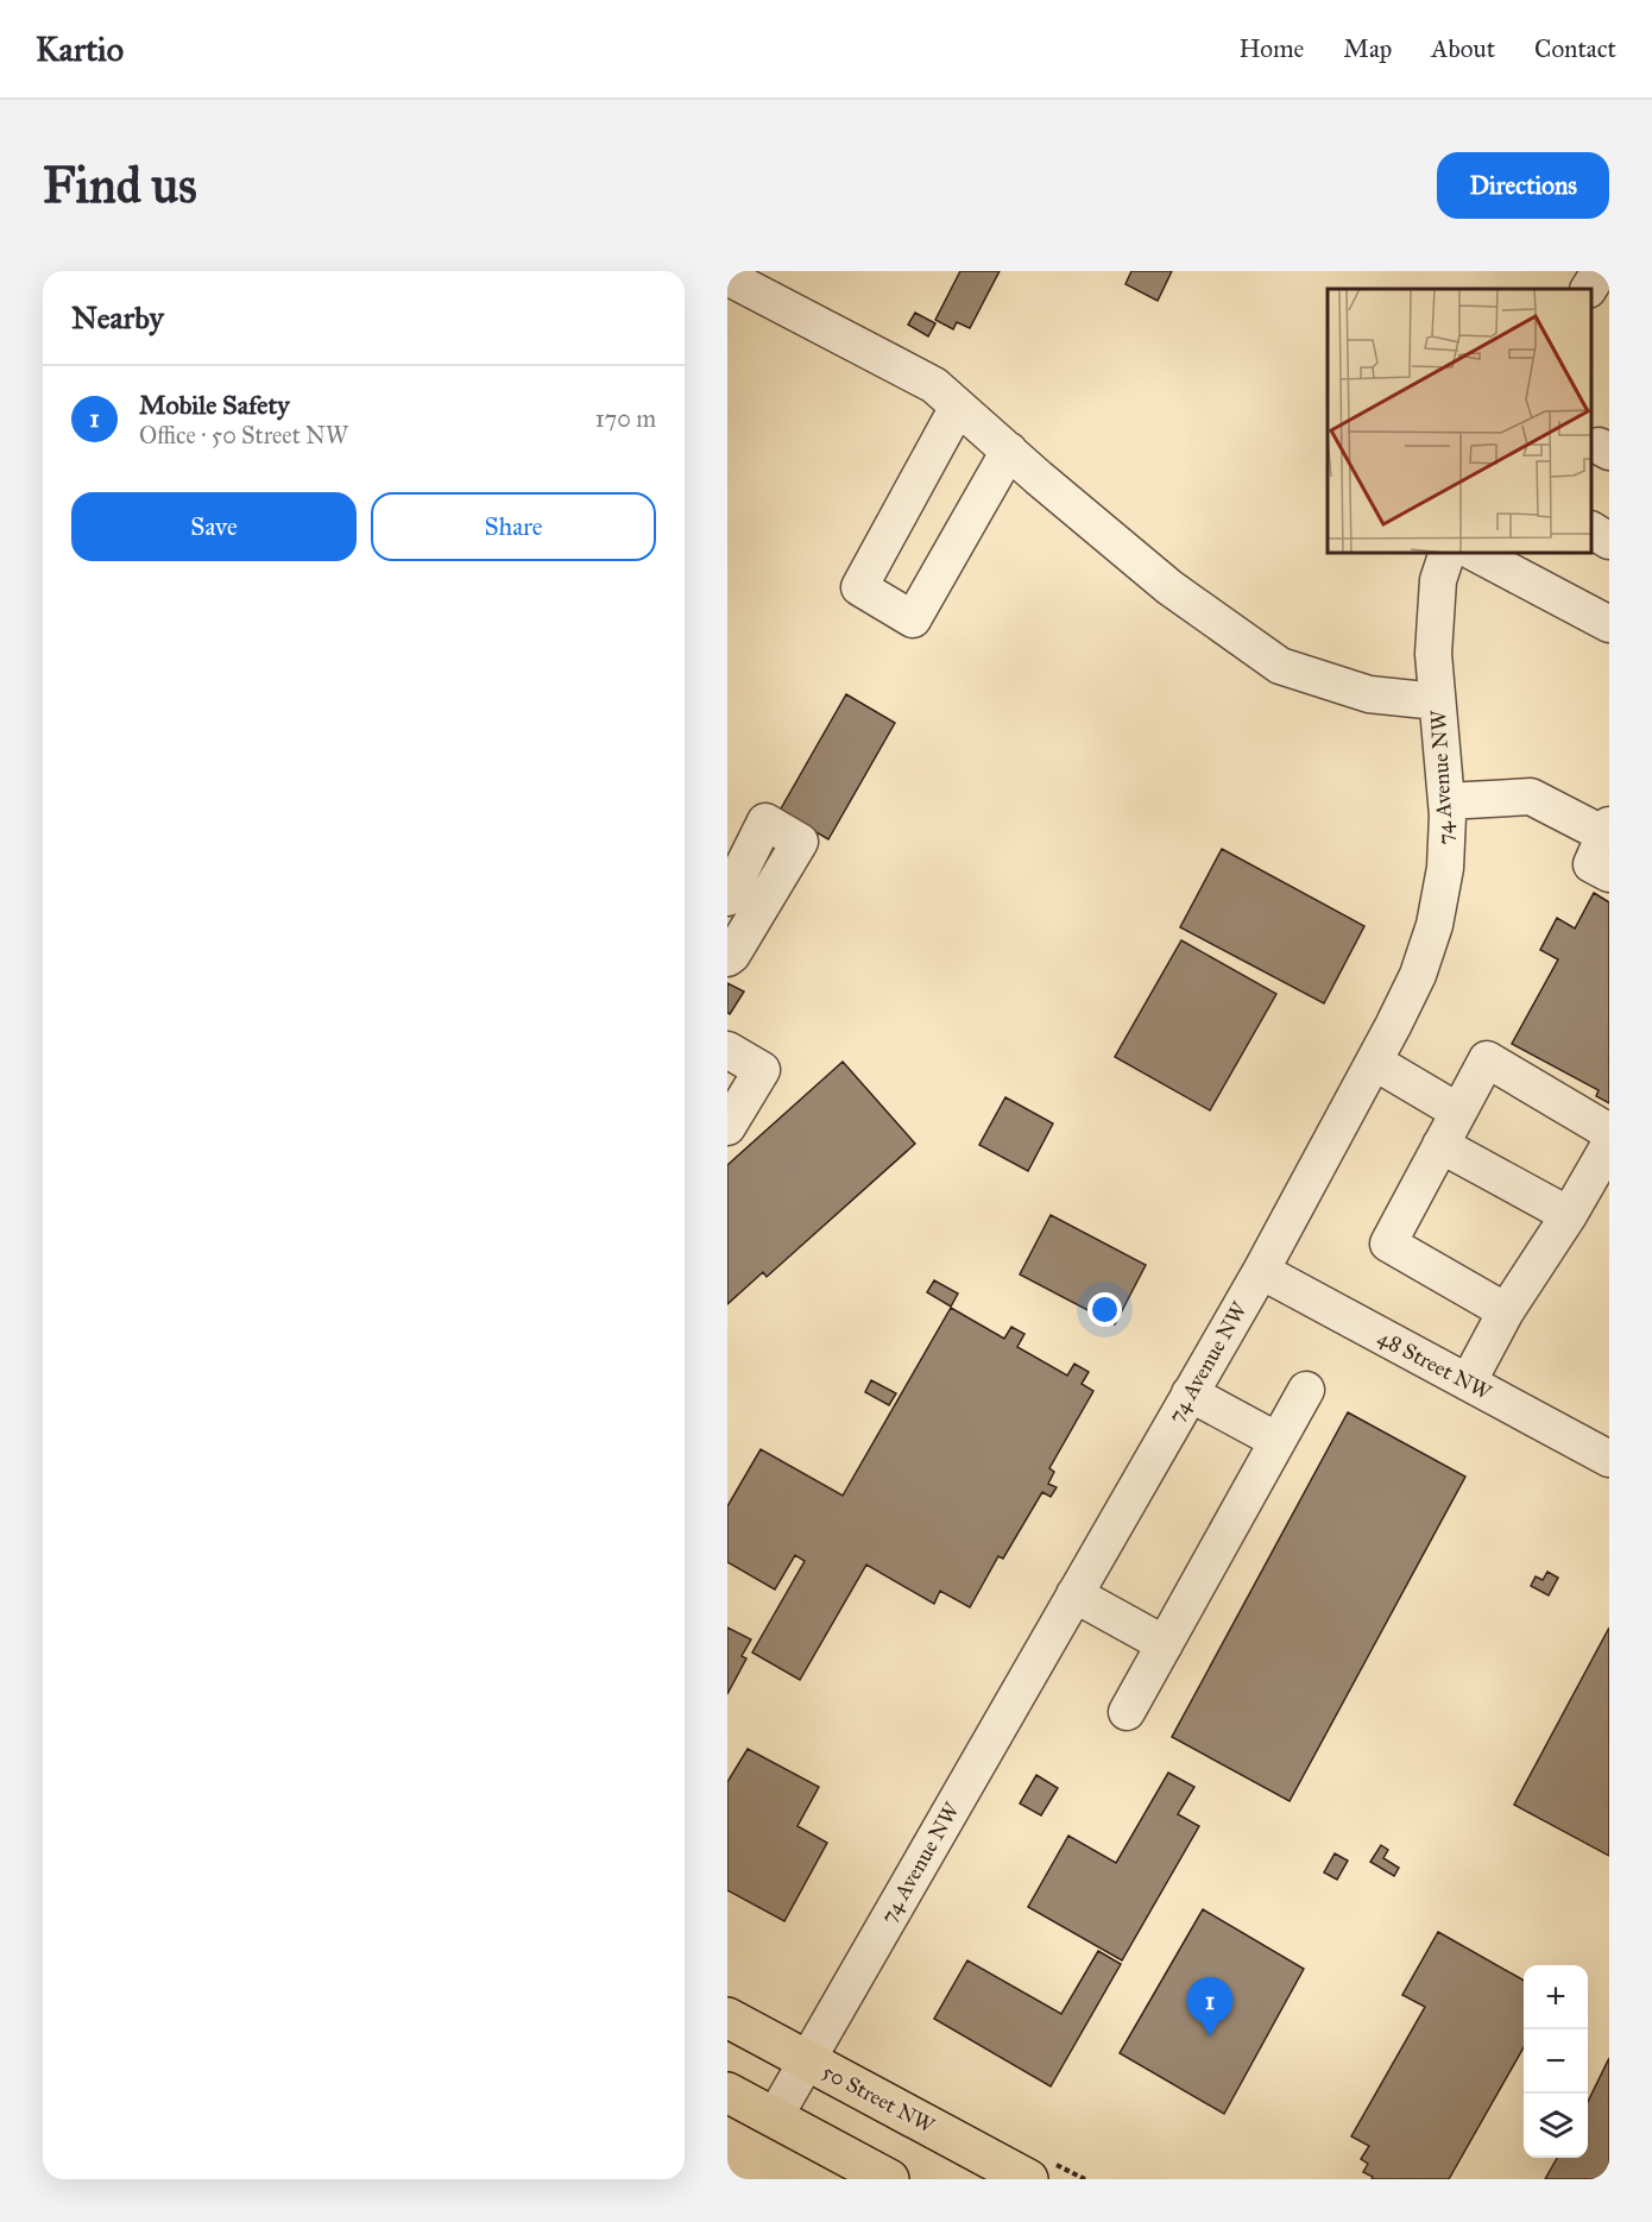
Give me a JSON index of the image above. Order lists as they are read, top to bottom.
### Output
{
  "streets": {
    "main road": ["50 Street NW"],
    "street": ["74 Avenue NW", "48 Street NW"]
  },
  "crossings": [
    ["74 Avenue NW", "48 Street NW"],
    ["74 Avenue NW", "50 Street NW"]
  ],
  "page": {
    "header": "Kartio",
    "nav": [
      "Home",
      "Map",
      "About",
      "Contact"
    ],
    "buttons": [
      "Directions",
      ["Save", "Share"]
    ],
    "title": "Find us",
    "heading": "Nearby",
    "list": [
      {
        "mark": "1",
        "name": "Mobile Safety",
        "note": "Office · 50 Street NW",
        "value": "170 m"
      }
    ],
    "map_buttons": ["+", "−"],
    "pins": "1"
  }
}
